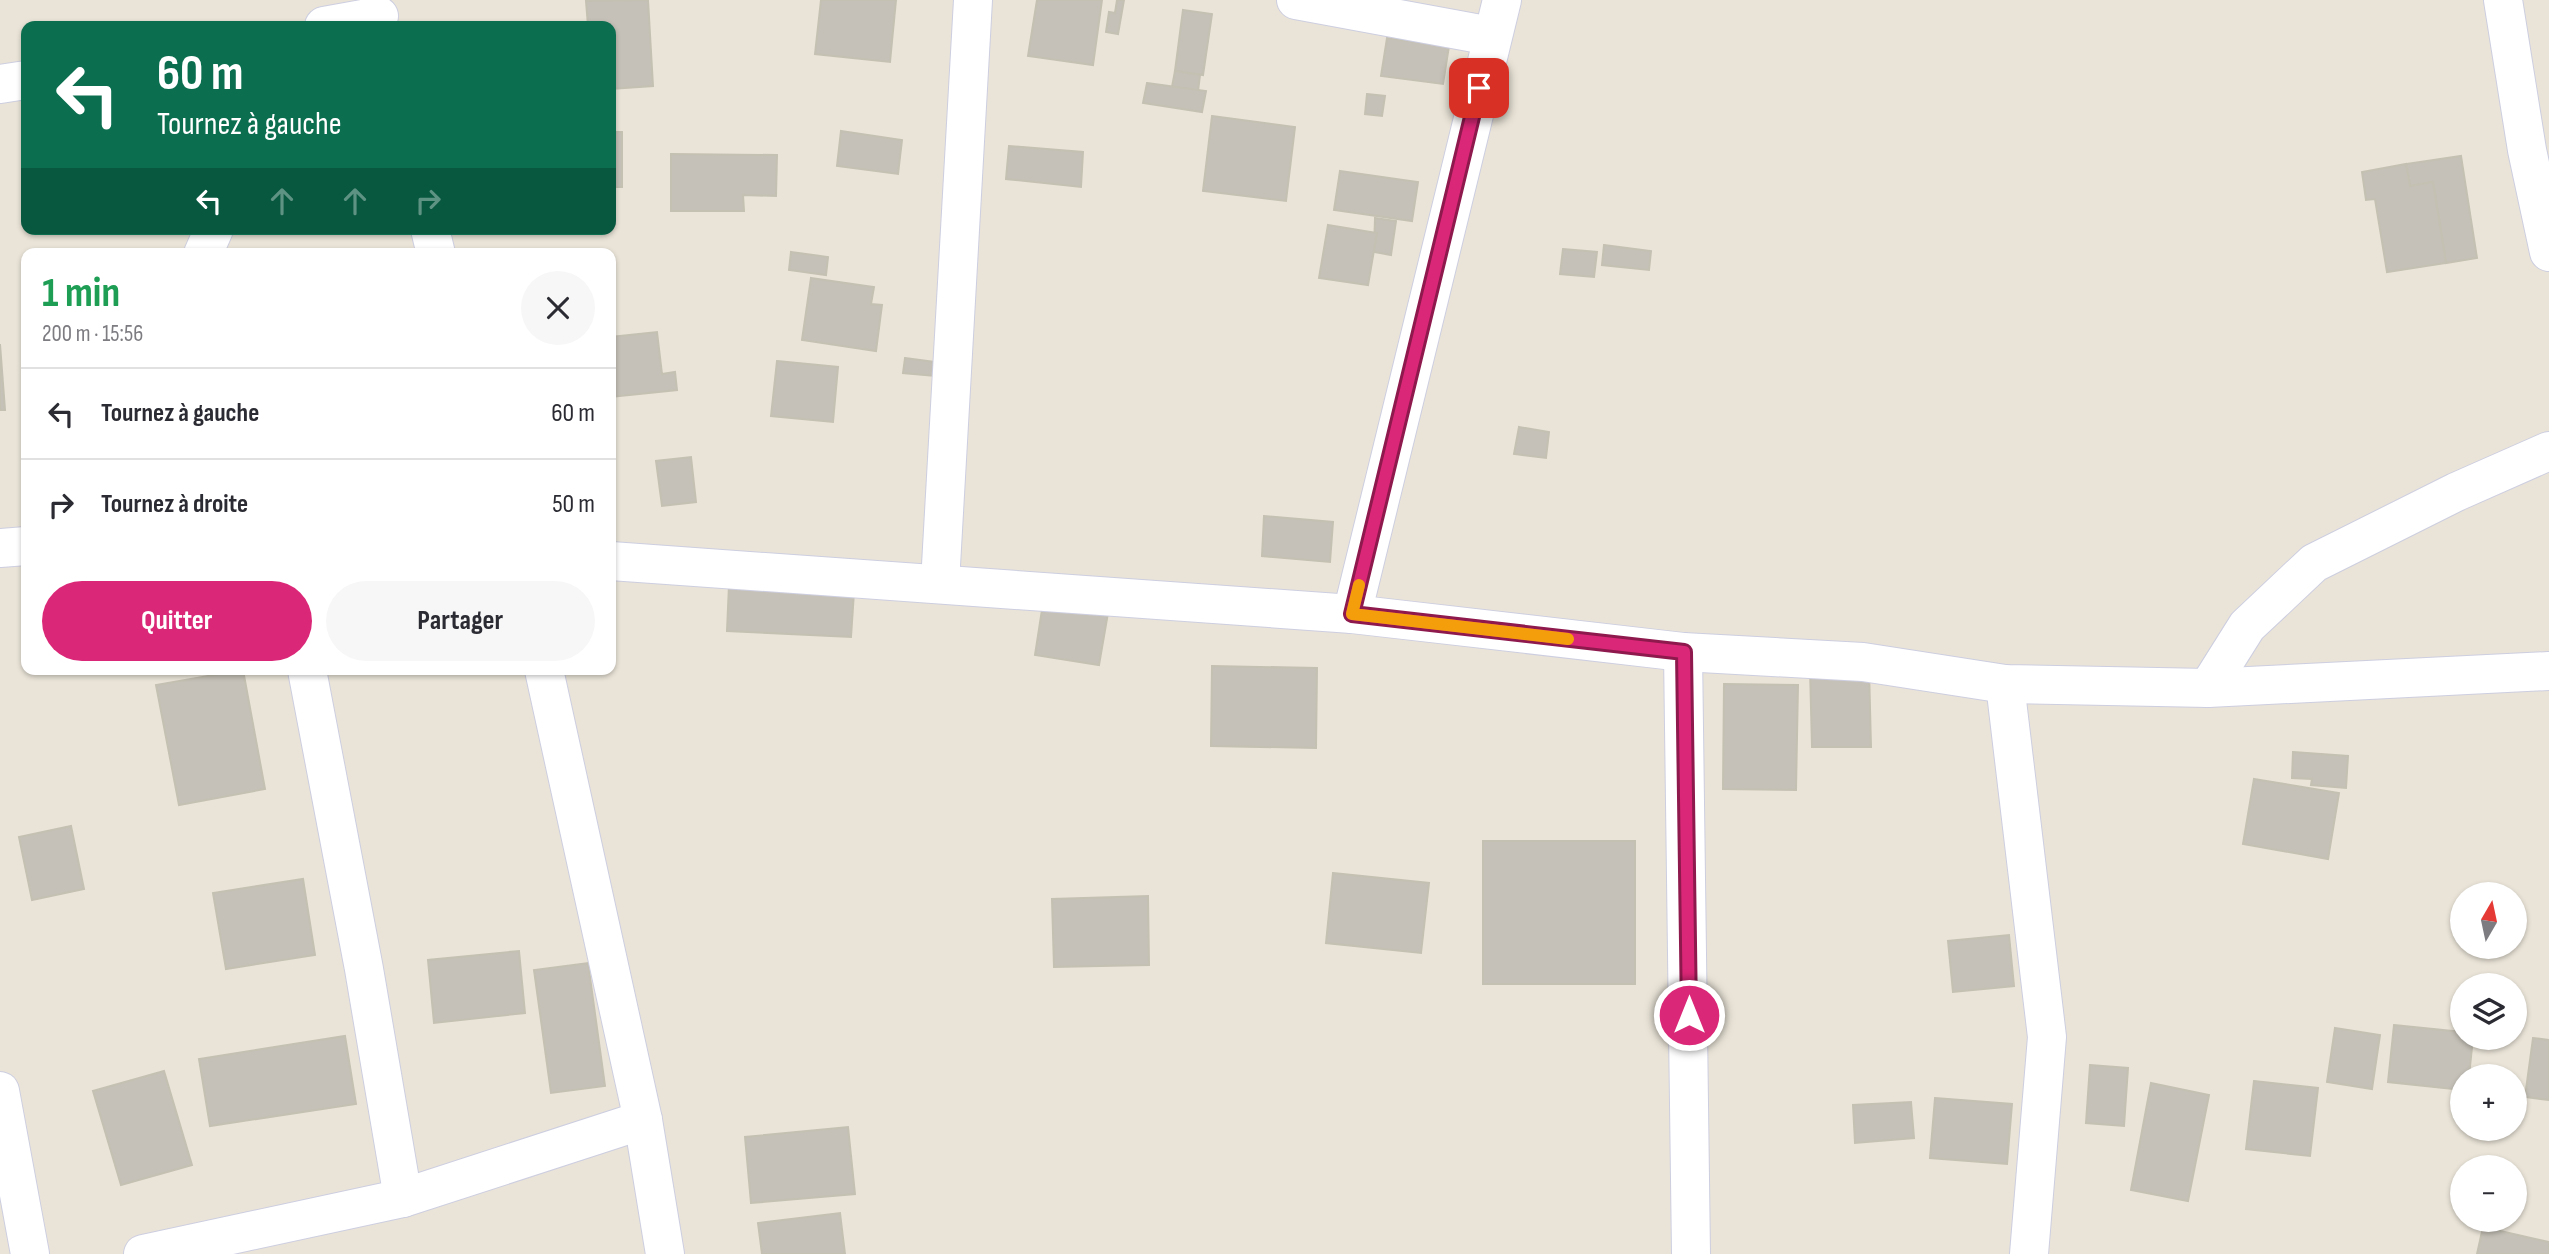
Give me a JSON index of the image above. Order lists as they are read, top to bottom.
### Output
{
  "north": "top",
  "page": {
    "turn": ["60 m", "Tournez à gauche"],
    "heading": ["1 min", "200 m · 15:56"],
    "list": [
      {
        "name": "Tournez à gauche",
        "value": "60 m"
      },
      {
        "name": "Tournez à droite",
        "value": "50 m"
      }
    ],
    "buttons": ["Quitter", "Partager"],
    "map_buttons": ["+", "−"]
  }
}
